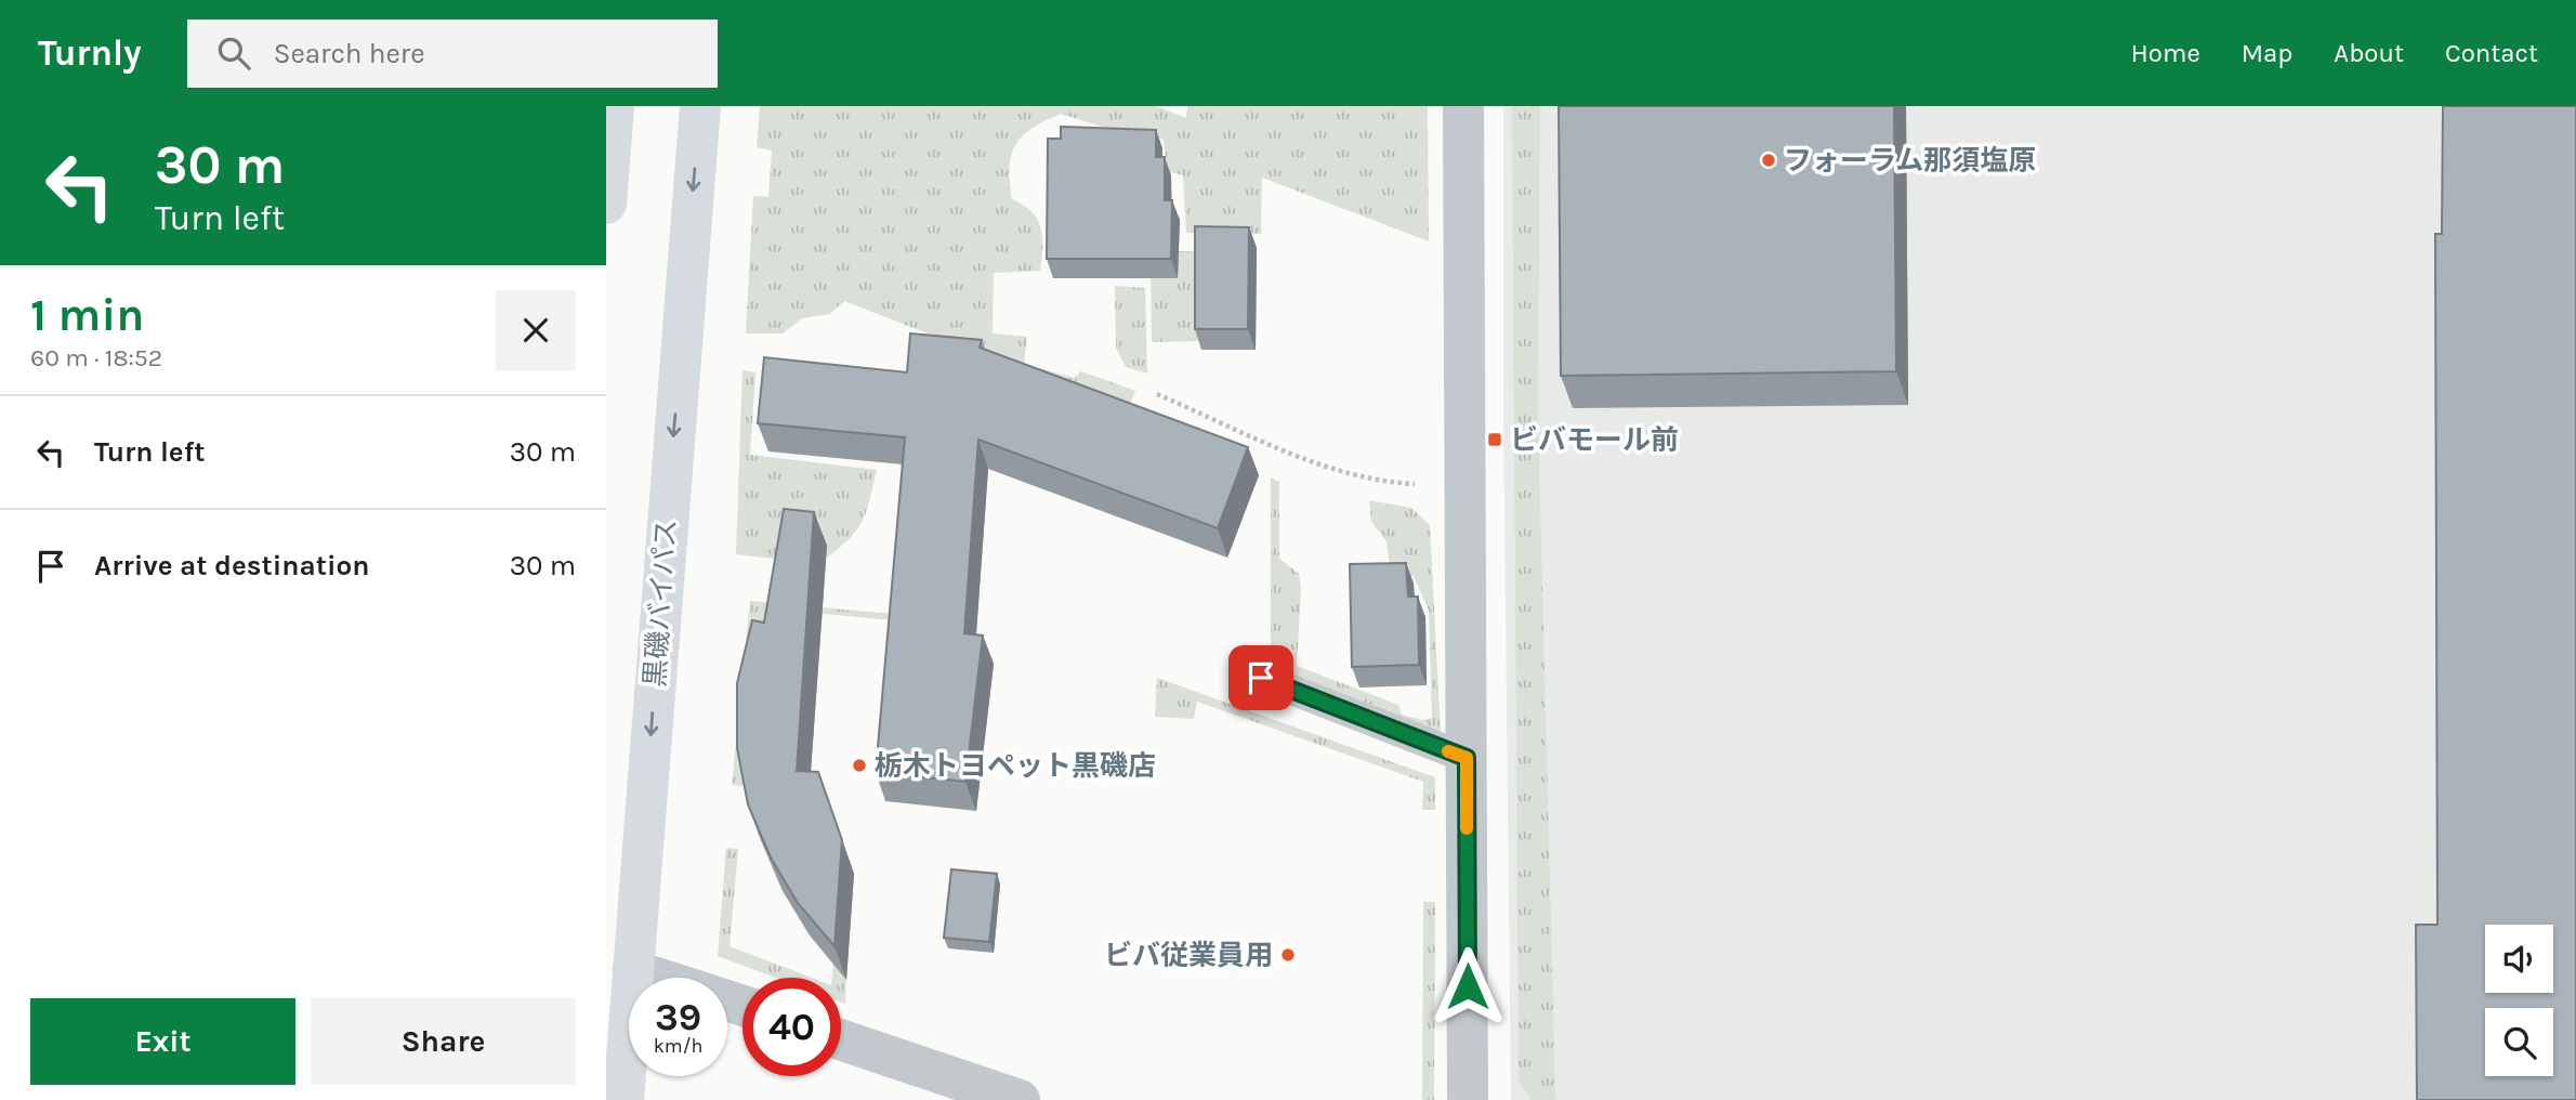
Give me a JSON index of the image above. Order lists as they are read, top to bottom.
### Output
{
  "streets": {
    "highway": ["黒磯バイパス"]
  },
  "one_way": ["黒磯バイパス"],
  "places": {
    "other": ["フォーラム那須塩原", "栃木トヨペット黒磯店", "ビバ従業員用"],
    "transit": ["ビバモール前"]
  },
  "page": {
    "header": "Turnly",
    "search": "Search here",
    "nav": [
      "Home",
      "Map",
      "About",
      "Contact"
    ],
    "turn": ["30 m", "Turn left"],
    "heading": ["1 min", "60 m · 18:52"],
    "list": [
      {
        "name": "Turn left",
        "value": "30 m"
      },
      {
        "name": "Arrive at destination",
        "value": "30 m"
      }
    ],
    "speed": "39 km/h",
    "limit": "40",
    "buttons": ["Exit", "Share"]
  }
}
